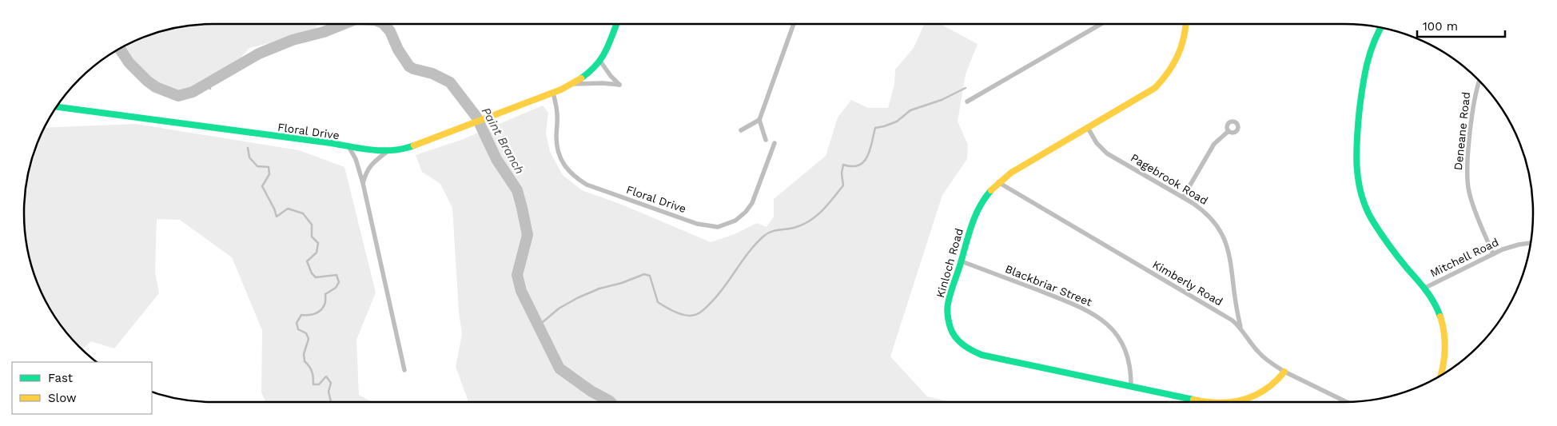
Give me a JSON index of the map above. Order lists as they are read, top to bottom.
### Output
{
  "streets": {
    "street": [
      "Floral Drive",
      "Deneane Road",
      "Pagebrook Road",
      "Mitchell Road",
      "Kinloch Road",
      "Kimberly Road",
      "Blackbriar Street"
    ]
  },
  "crossings": [
    ["Deneane Road", "Mitchell Road"],
    ["Pagebrook Road", "Kinloch Road"],
    ["Pagebrook Road", "Kimberly Road"],
    ["Kinloch Road", "Kimberly Road"],
    ["Kinloch Road", "Blackbriar Street"]
  ],
  "water": ["Paint Branch"],
  "legend": ["Fast", "Slow"],
  "scale_bar": "100 m"
}
